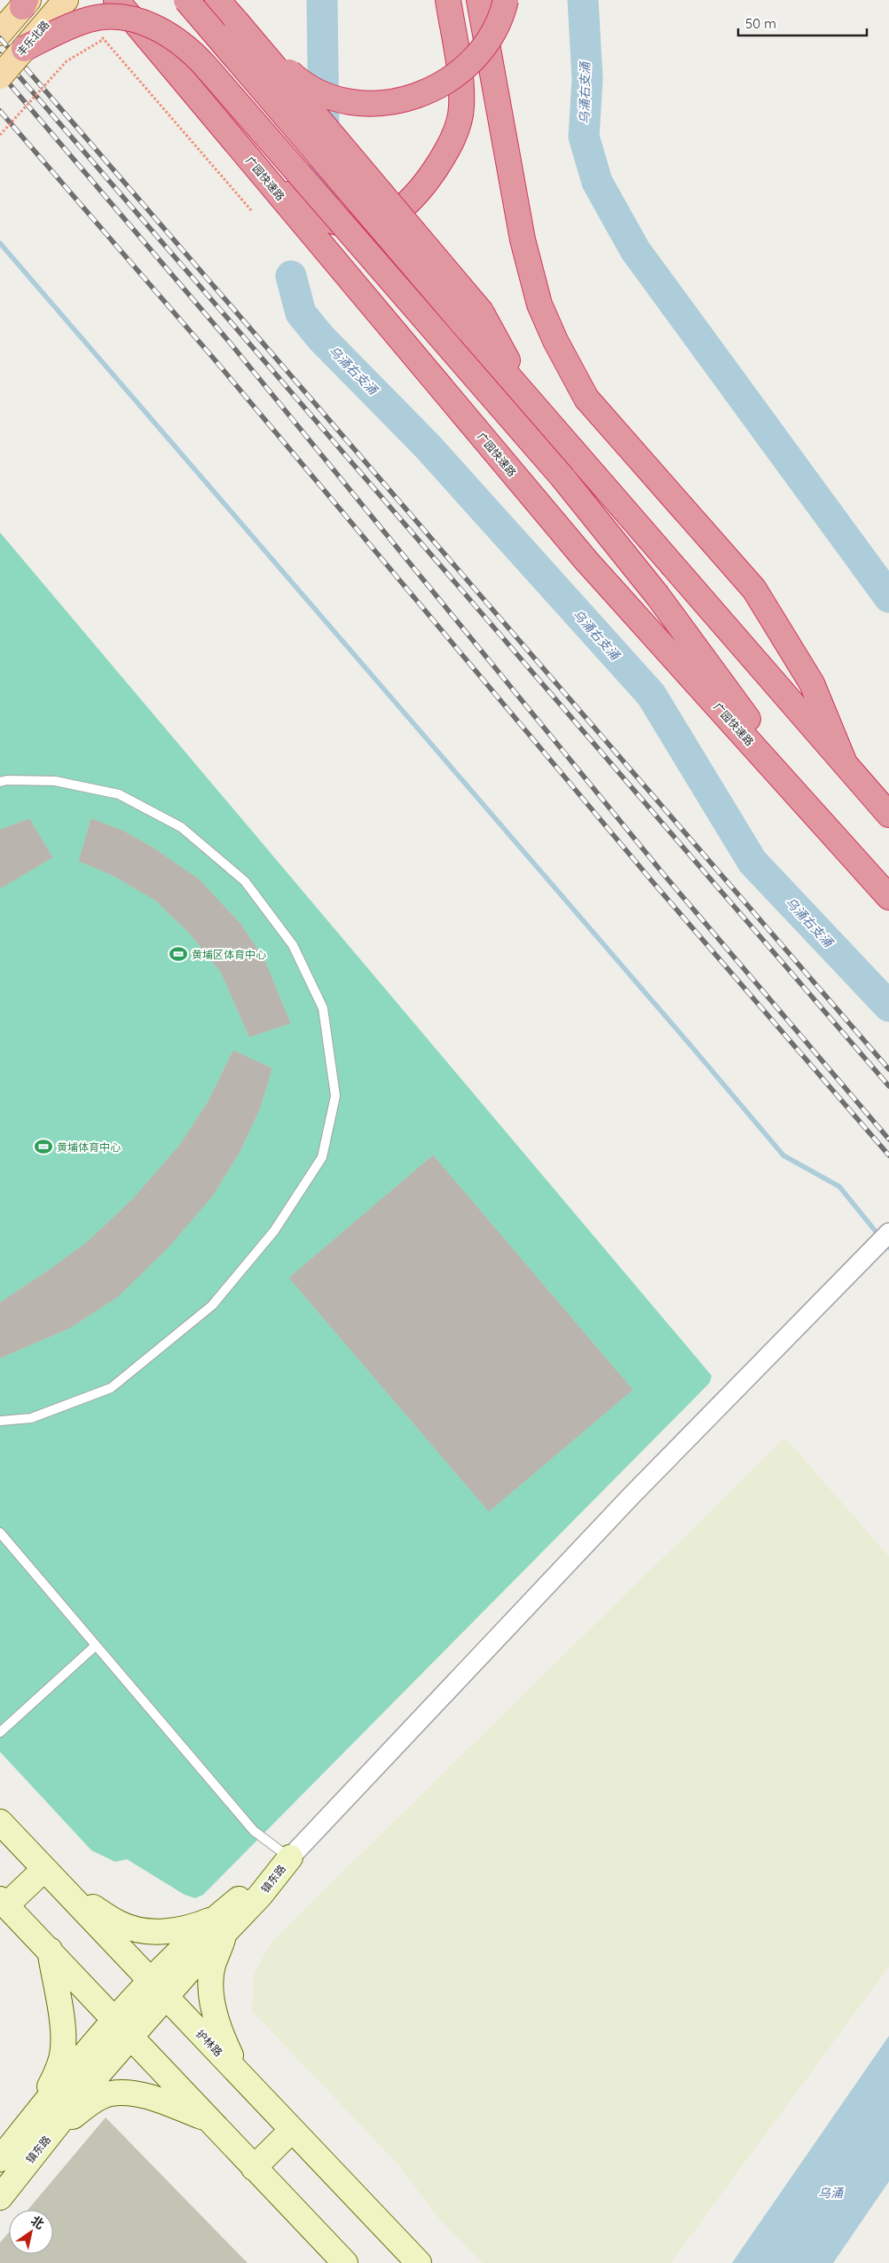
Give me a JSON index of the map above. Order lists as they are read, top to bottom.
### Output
{
  "streets": {
    "highway": ["广园快速路"],
    "main road": ["丰乐北路", "镇东路", "护林路"]
  },
  "crossings": [
    ["镇东路", "护林路"]
  ],
  "water": ["乌涌右支涌", "乌涌"],
  "places": {
    "sports": ["黄埔区体育中心", "黄埔体育中心"]
  },
  "scale_bar": "50 m",
  "north": "top right"
}
